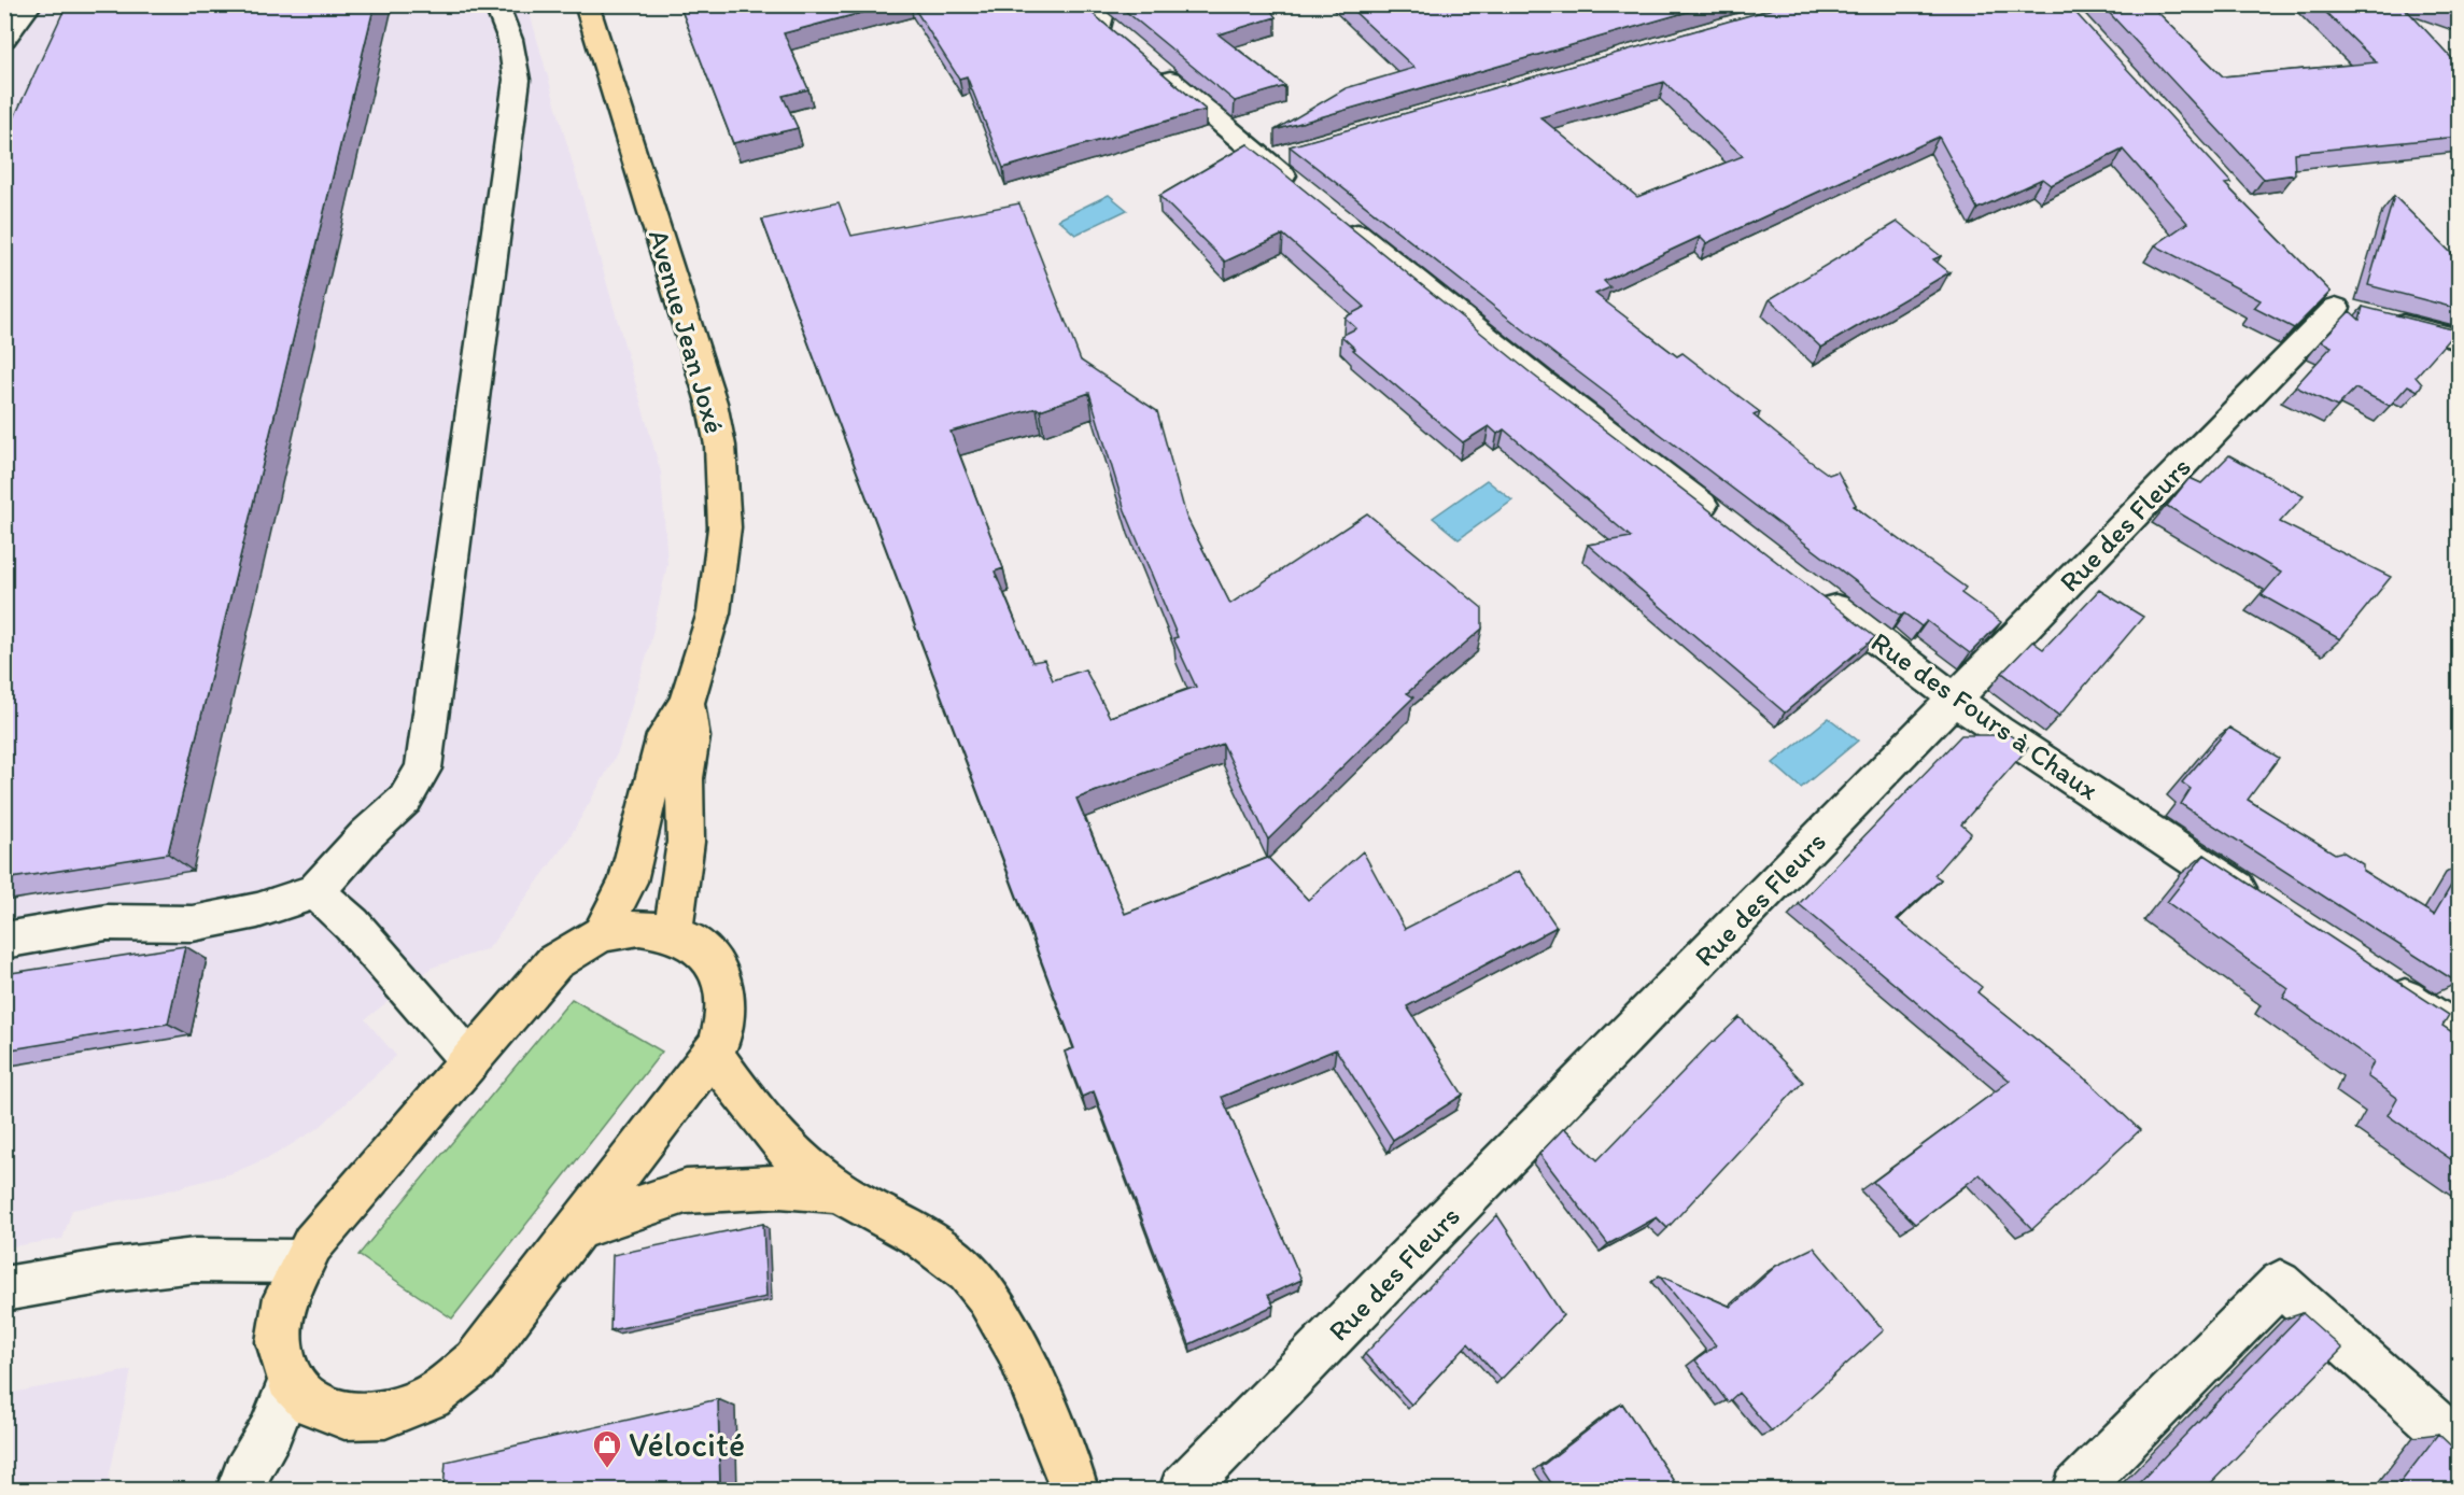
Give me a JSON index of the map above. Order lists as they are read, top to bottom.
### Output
{
  "streets": {
    "main road": ["Avenue Jean Joxé"],
    "street": ["Rue des Fleurs", "Rue des Fours à Chaux"]
  },
  "crossings": [
    ["Rue des Fleurs", "Rue des Fours à Chaux"]
  ],
  "places": {
    "shop": ["Vélocité"]
  }
}
